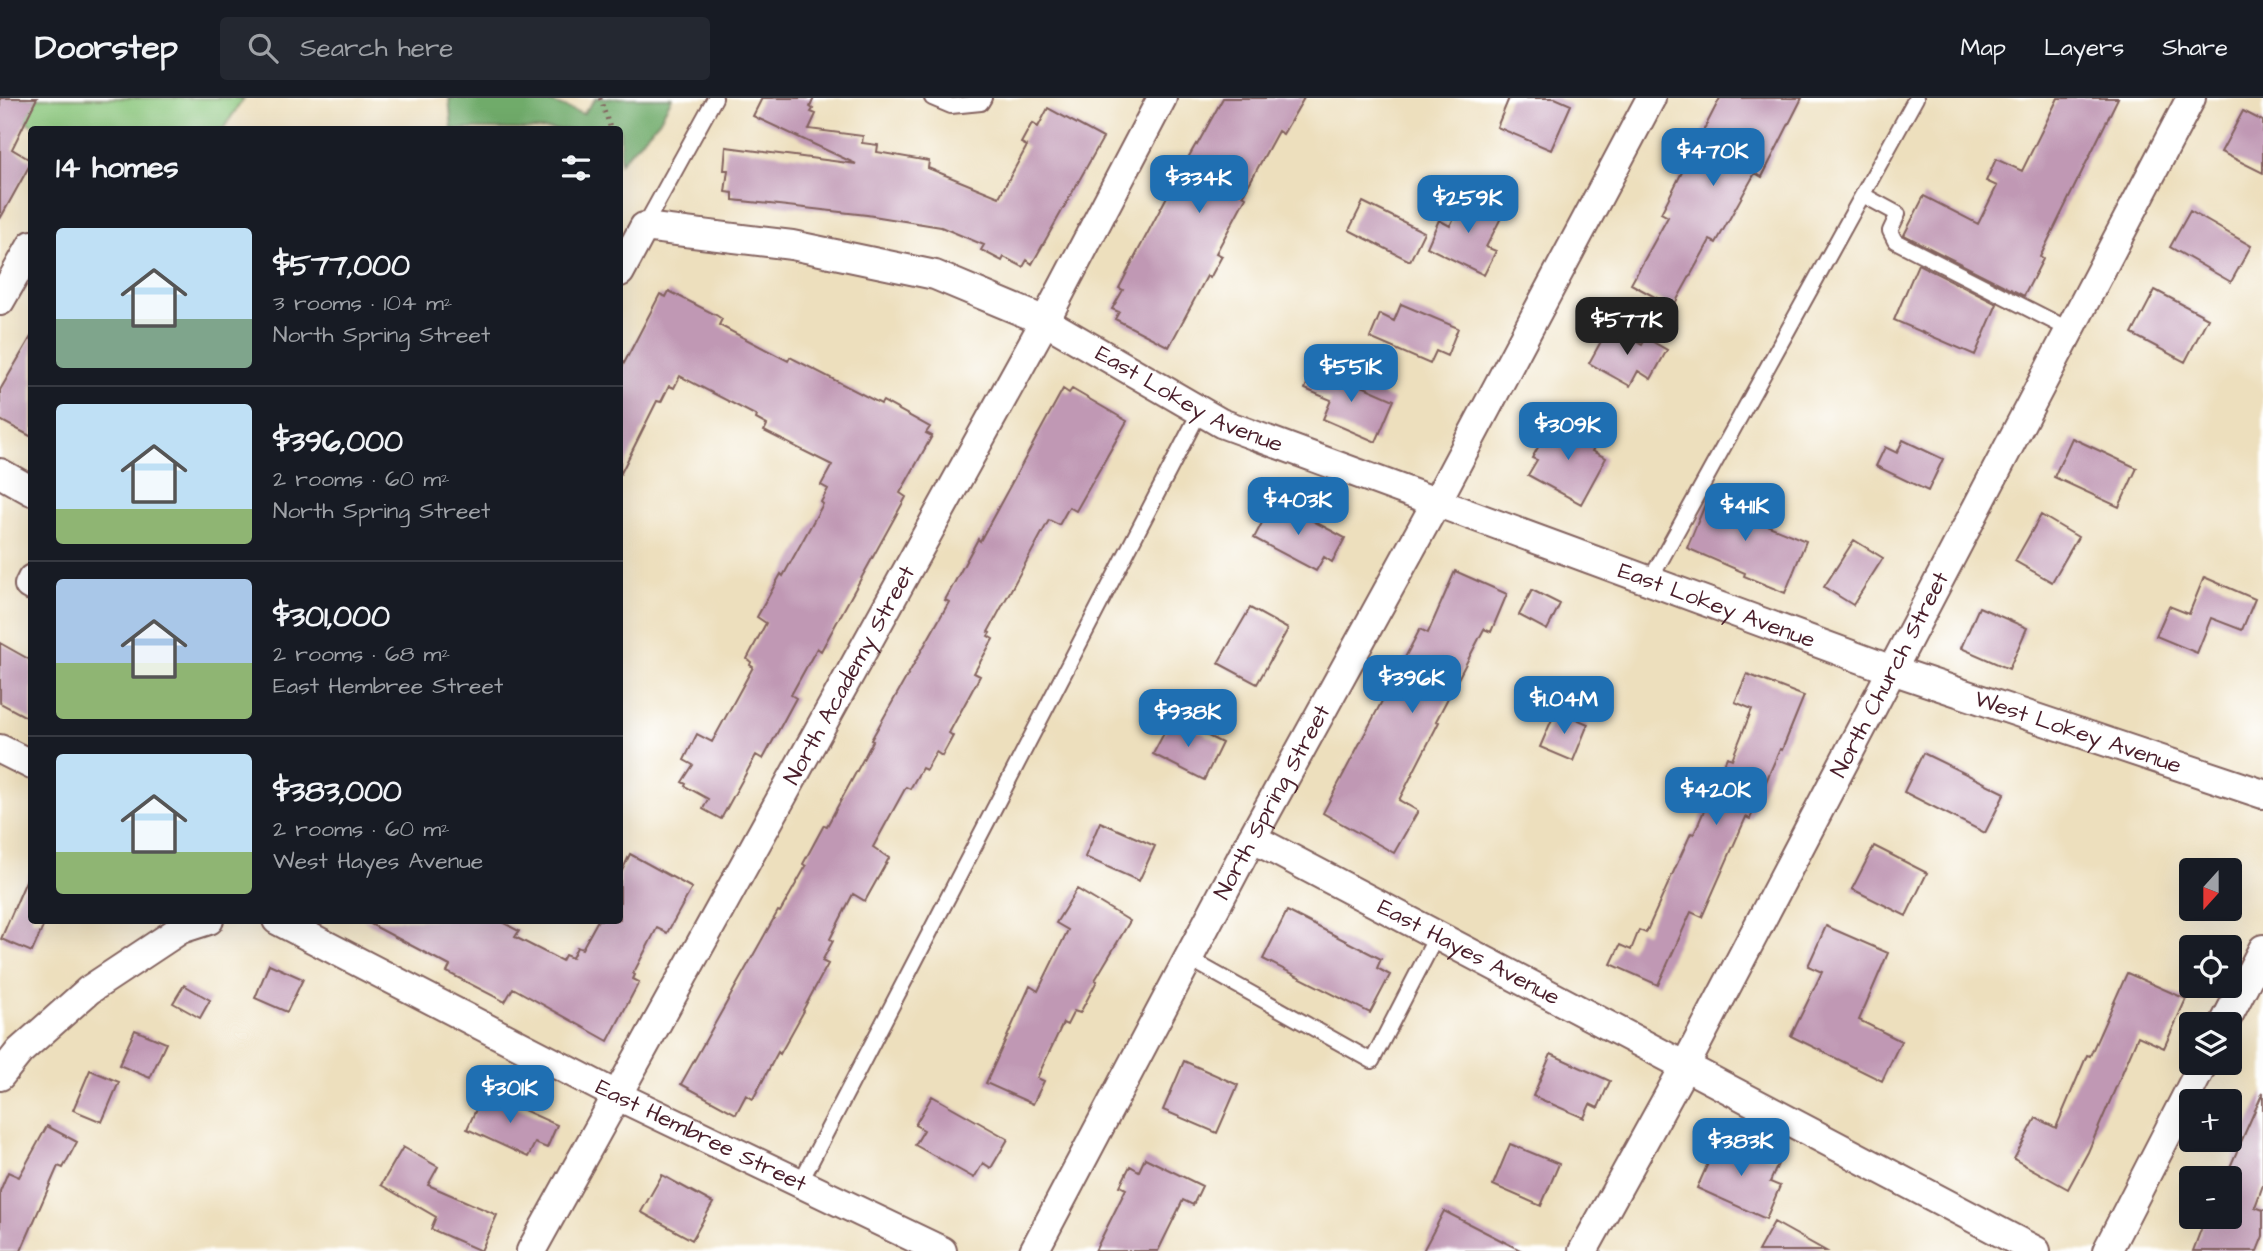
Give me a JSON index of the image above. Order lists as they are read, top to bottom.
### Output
{
  "streets": {
    "street": [
      "East Lokey Avenue",
      "North Academy Street",
      "North Church Street",
      "West Lokey Avenue",
      "North Spring Street",
      "East Hayes Avenue",
      "East Hembree Street"
    ]
  },
  "crossings": [
    ["East Lokey Avenue", "North Academy Street"],
    ["East Lokey Avenue", "North Church Street"],
    ["East Lokey Avenue", "West Lokey Avenue"],
    ["East Lokey Avenue", "North Spring Street"],
    ["North Academy Street", "East Hembree Street"],
    ["North Church Street", "West Lokey Avenue"],
    ["North Church Street", "East Hayes Avenue"],
    ["North Spring Street", "East Hayes Avenue"]
  ],
  "north": "bottom",
  "page": {
    "header": "Doorstep",
    "search": "Search here",
    "nav": ["Map", "Layers", "Share"],
    "heading": "14 homes",
    "price": [
      "$470K",
      "$334K",
      "$259K",
      "$577K",
      "$551K",
      "$309K",
      "$403K",
      "$411K",
      "$396K",
      "$1.04M",
      "$938K",
      "$420K",
      "$301K",
      "$383K"
    ],
    "list": [
      {
        "name": "$577,000",
        "note": "3 rooms · 104 m² · North Spring Street"
      },
      {
        "name": "$396,000",
        "note": "2 rooms · 60 m² · North Spring Street"
      },
      {
        "name": "$301,000",
        "note": "2 rooms · 68 m² · East Hembree Street"
      },
      {
        "name": "$383,000",
        "note": "2 rooms · 60 m² · West Hayes Avenue"
      }
    ],
    "map_buttons": ["+", "−"]
  }
}
